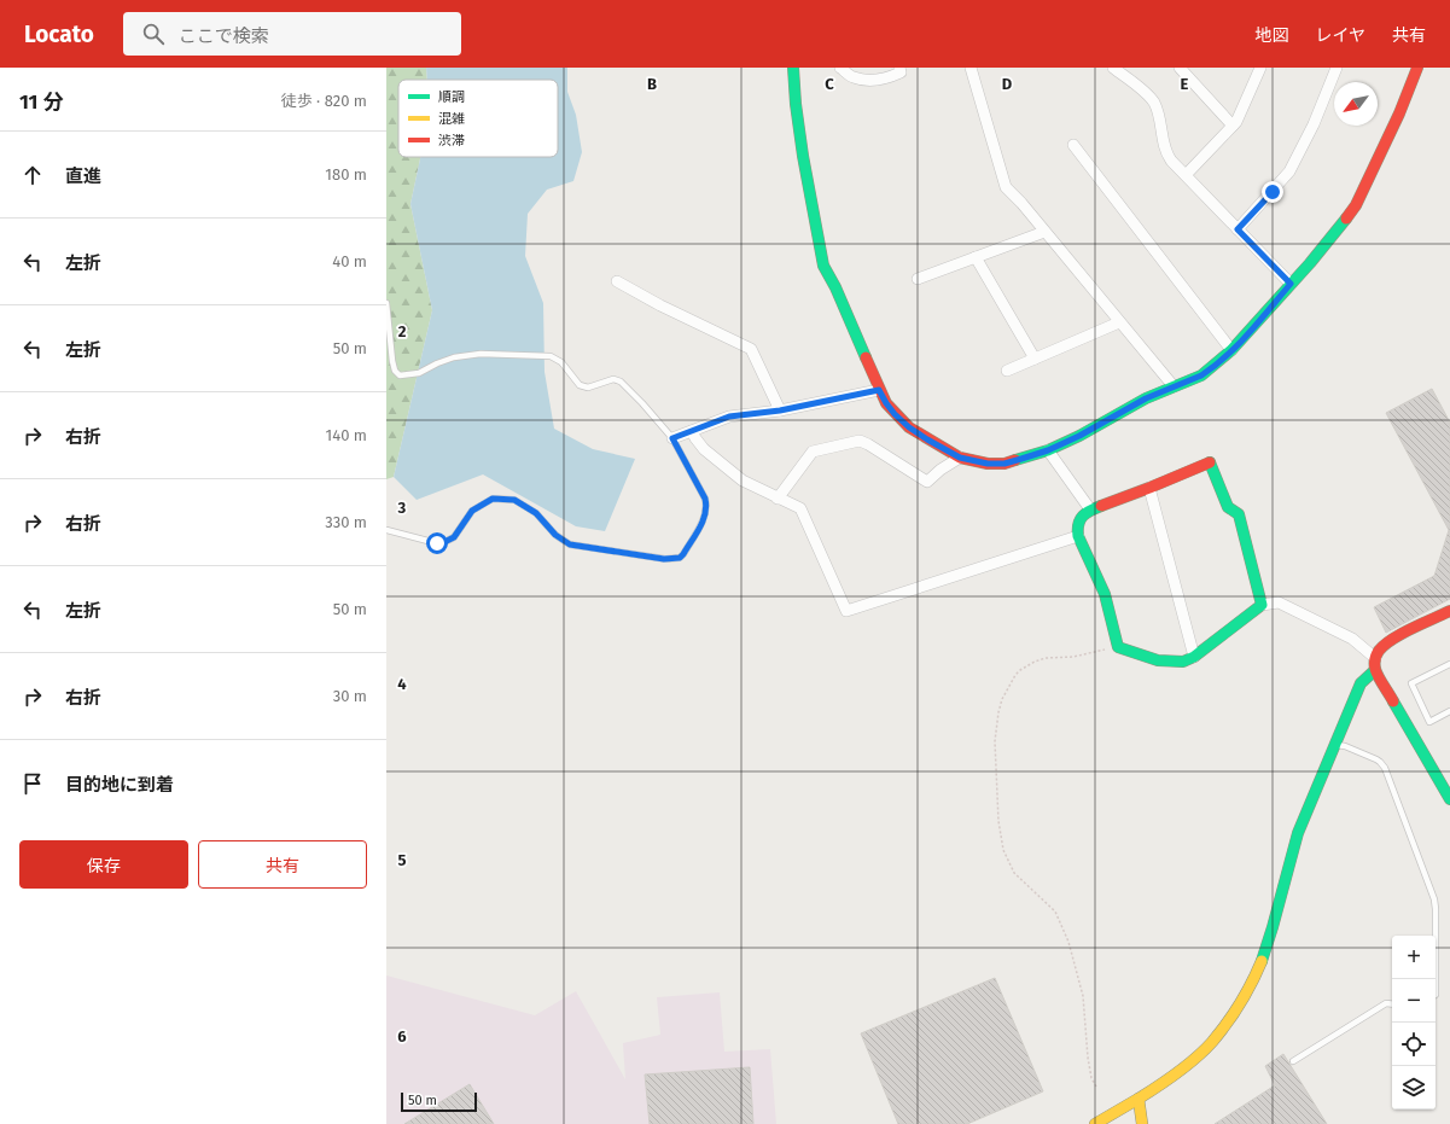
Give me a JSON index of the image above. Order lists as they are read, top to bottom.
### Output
{
  "legend": ["順調", "混雑", "渋滞"],
  "scale_bar": "50 m",
  "north": "bottom left",
  "page": {
    "header": "Locato",
    "search": "ここで検索",
    "nav": ["地図", "レイヤ", "共有"],
    "heading": ["11 分", "徒歩 · 820 m"],
    "list": [
      ["直進", "180 m"],
      ["左折", "40 m"],
      ["左折", "50 m"],
      ["右折", "140 m"],
      ["右折", "330 m"],
      ["左折", "50 m"],
      ["右折", "30 m"],
      "目的地に到着"
    ],
    "buttons": ["保存", "共有"],
    "map_buttons": ["+", "−"],
    "scale": "50 m"
  },
  "grid": {
    "columns": [
      "B",
      "C",
      "D",
      "E"
    ],
    "rows": [
      "2",
      "3",
      "4",
      "5",
      "6"
    ]
  }
}
